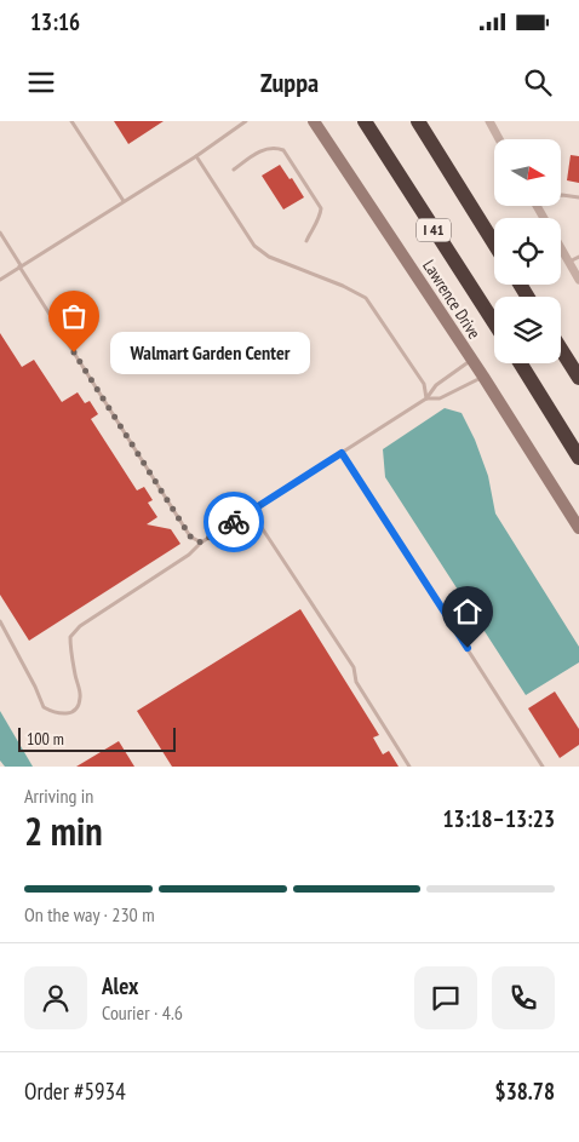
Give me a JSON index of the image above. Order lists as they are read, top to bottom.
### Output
{
  "streets": {
    "highway": ["I 41"],
    "main road": ["Lawrence Drive"]
  },
  "places": ["Walmart Garden Center"],
  "scale_bar": "100 m",
  "north": "right",
  "page": {
    "status": "13:16",
    "header": "Zuppa",
    "bubble": "Walmart Garden Center",
    "scale": "100 m",
    "heading": ["2 min", "Arriving in", "13:18–13:23"],
    "panel": [
      "Alex",
      "Courier · 4.6",
      "Order #5934",
      "$38.78"
    ],
    "bar": "On the way · 230 m"
  }
}
